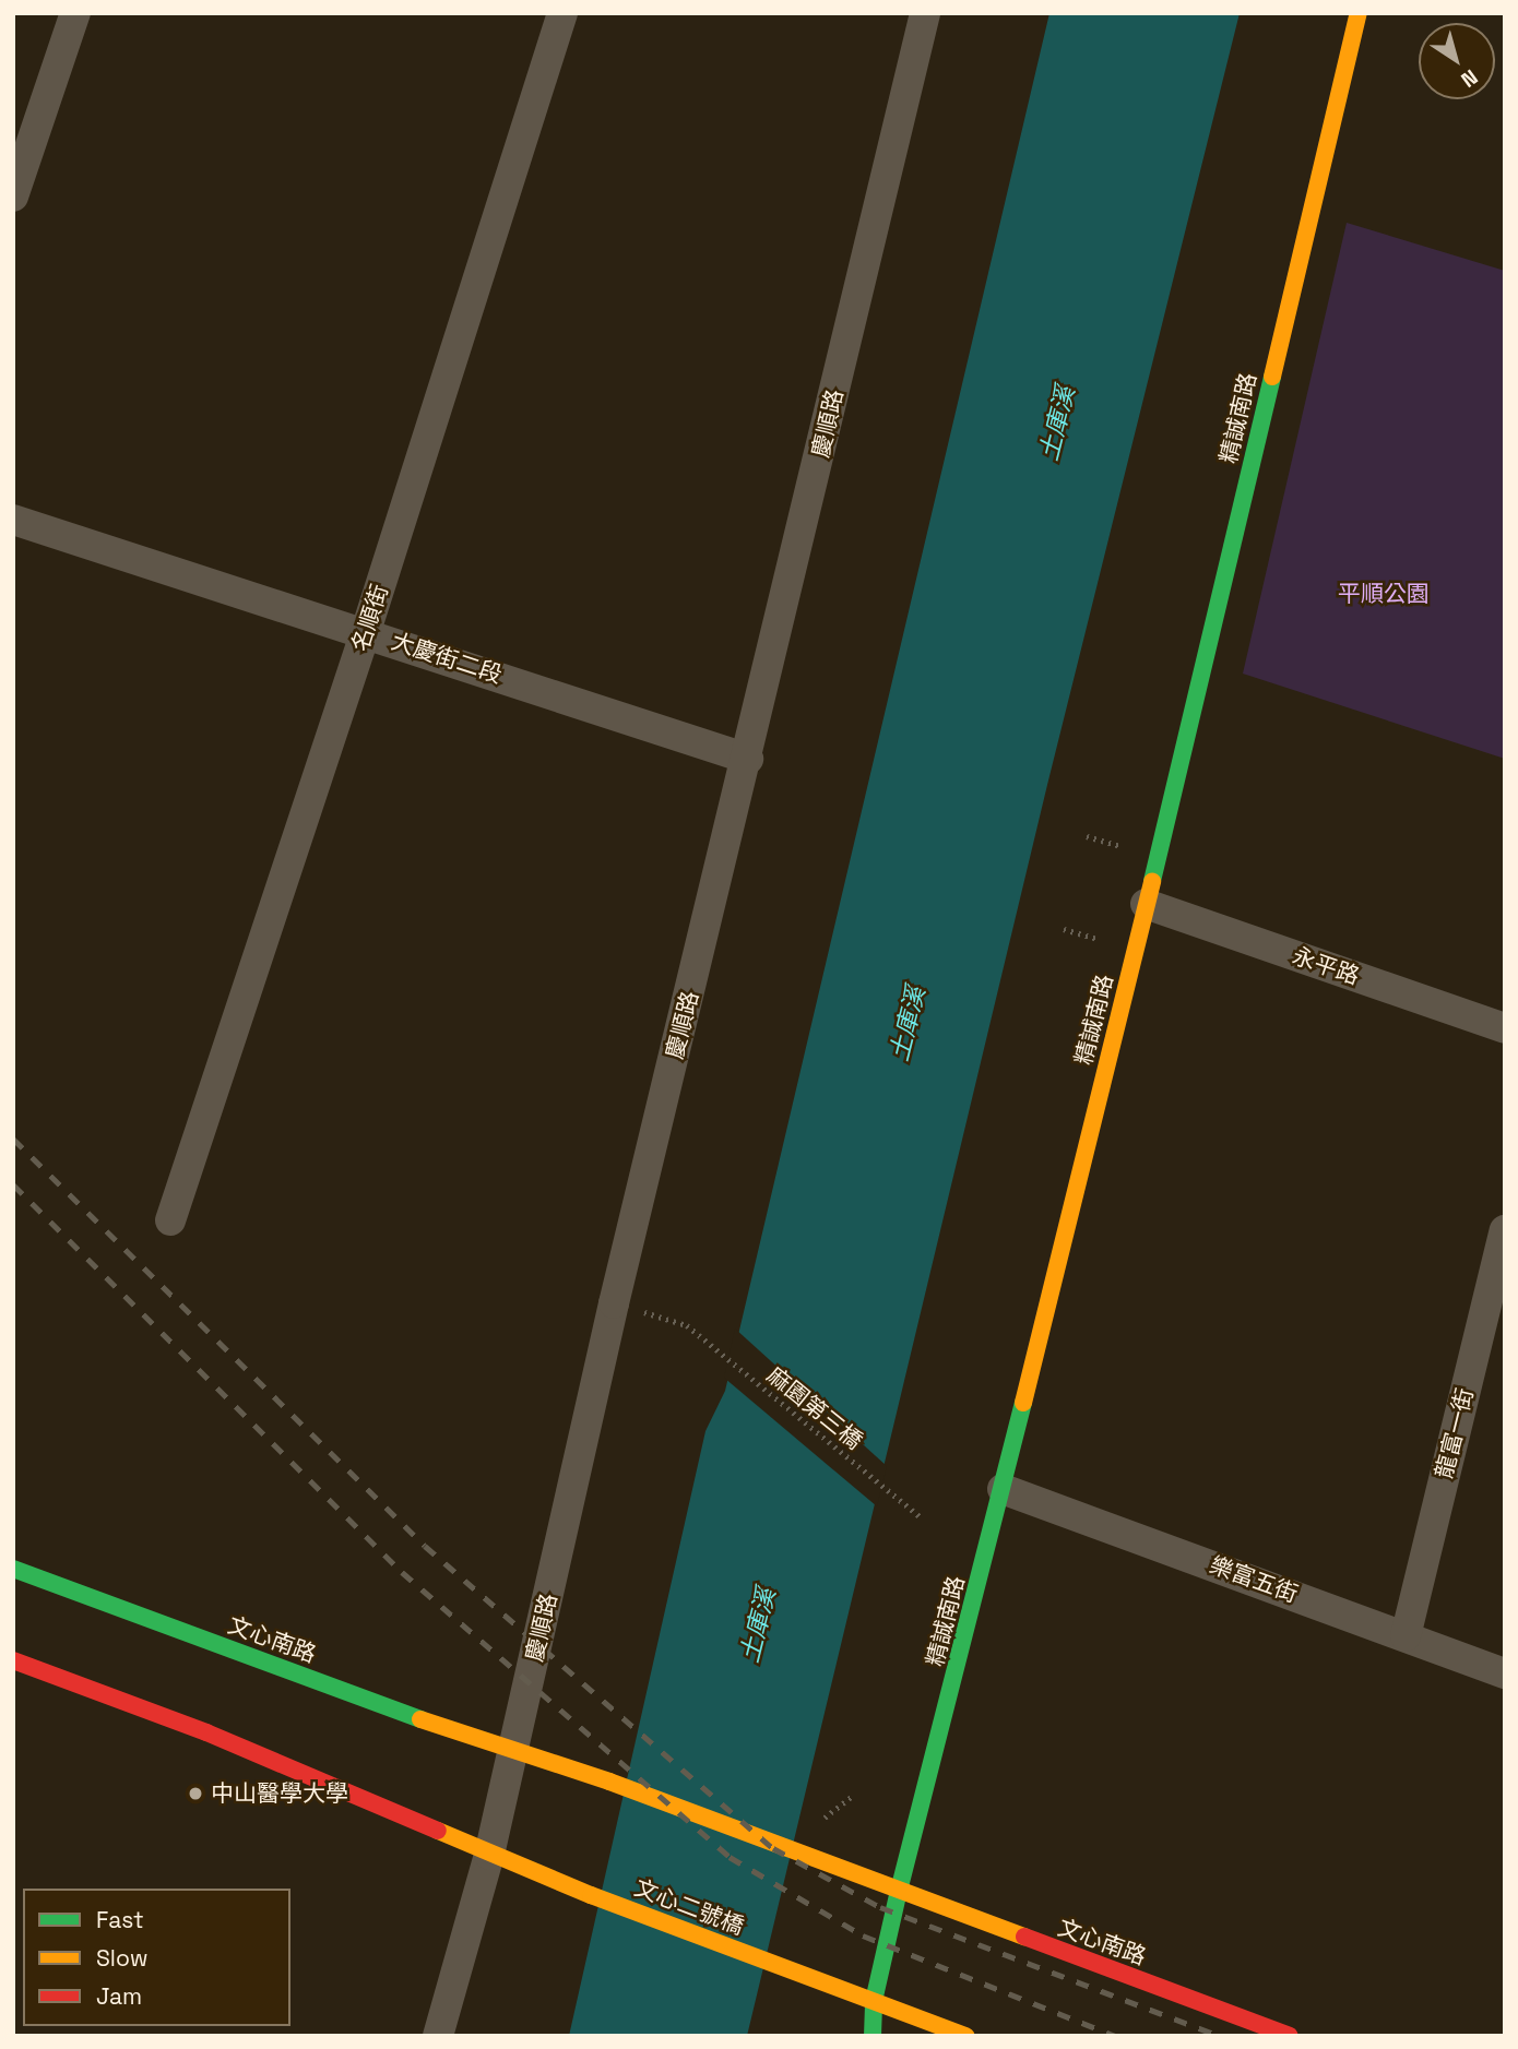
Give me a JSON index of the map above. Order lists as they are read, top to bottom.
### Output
{
  "streets": {
    "main road": ["精誠南路", "文心南路", "文心二號橋"],
    "street": [
      "慶順路",
      "名順街",
      "大慶街二段",
      "永平路",
      "龍富一街",
      "樂富五街"
    ],
    "path": ["麻園第三橋"]
  },
  "crossings": [
    ["精誠南路", "永平路"],
    ["精誠南路", "樂富五街"],
    ["精誠南路", "文心南路"],
    ["精誠南路", "文心二號橋"],
    ["慶順路", "大慶街二段"],
    ["慶順路", "麻園第三橋"],
    ["慶順路", "文心南路"],
    ["慶順路", "文心二號橋"],
    ["名順街", "大慶街二段"],
    ["龍富一街", "樂富五街"]
  ],
  "water": ["土庫溪"],
  "parks": ["平順公園"],
  "places": ["中山醫學大學"],
  "legend": ["Fast", "Slow", "Jam"],
  "north": "bottom right"
}
